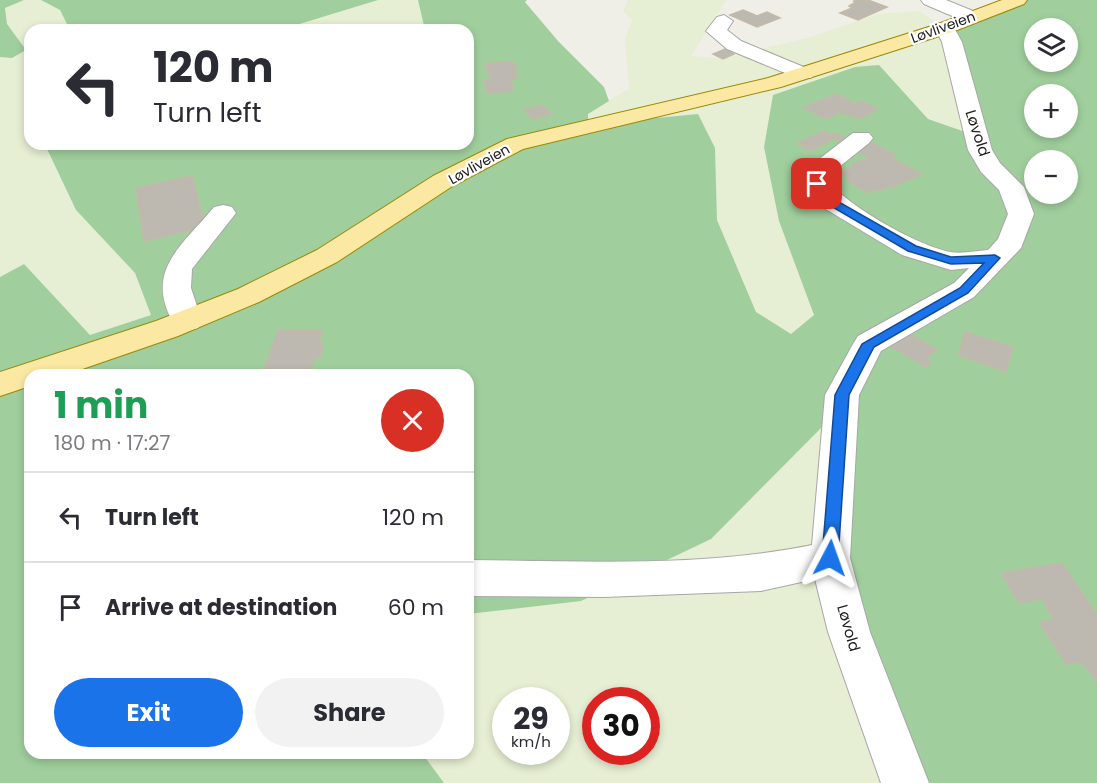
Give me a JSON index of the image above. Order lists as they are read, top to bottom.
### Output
{
  "streets": {
    "main road": ["Løvliveien"],
    "street": ["Løvold"]
  },
  "crossings": [
    ["Løvliveien", "Løvold"]
  ],
  "page": {
    "map_buttons": ["+", "−"],
    "turn": ["120 m", "Turn left"],
    "heading": ["1 min", "180 m · 17:27"],
    "list": [
      {
        "name": "Turn left",
        "value": "120 m"
      },
      {
        "name": "Arrive at destination",
        "value": "60 m"
      }
    ],
    "buttons": ["Exit", "Share"],
    "speed": "29 km/h",
    "limit": "30"
  }
}
